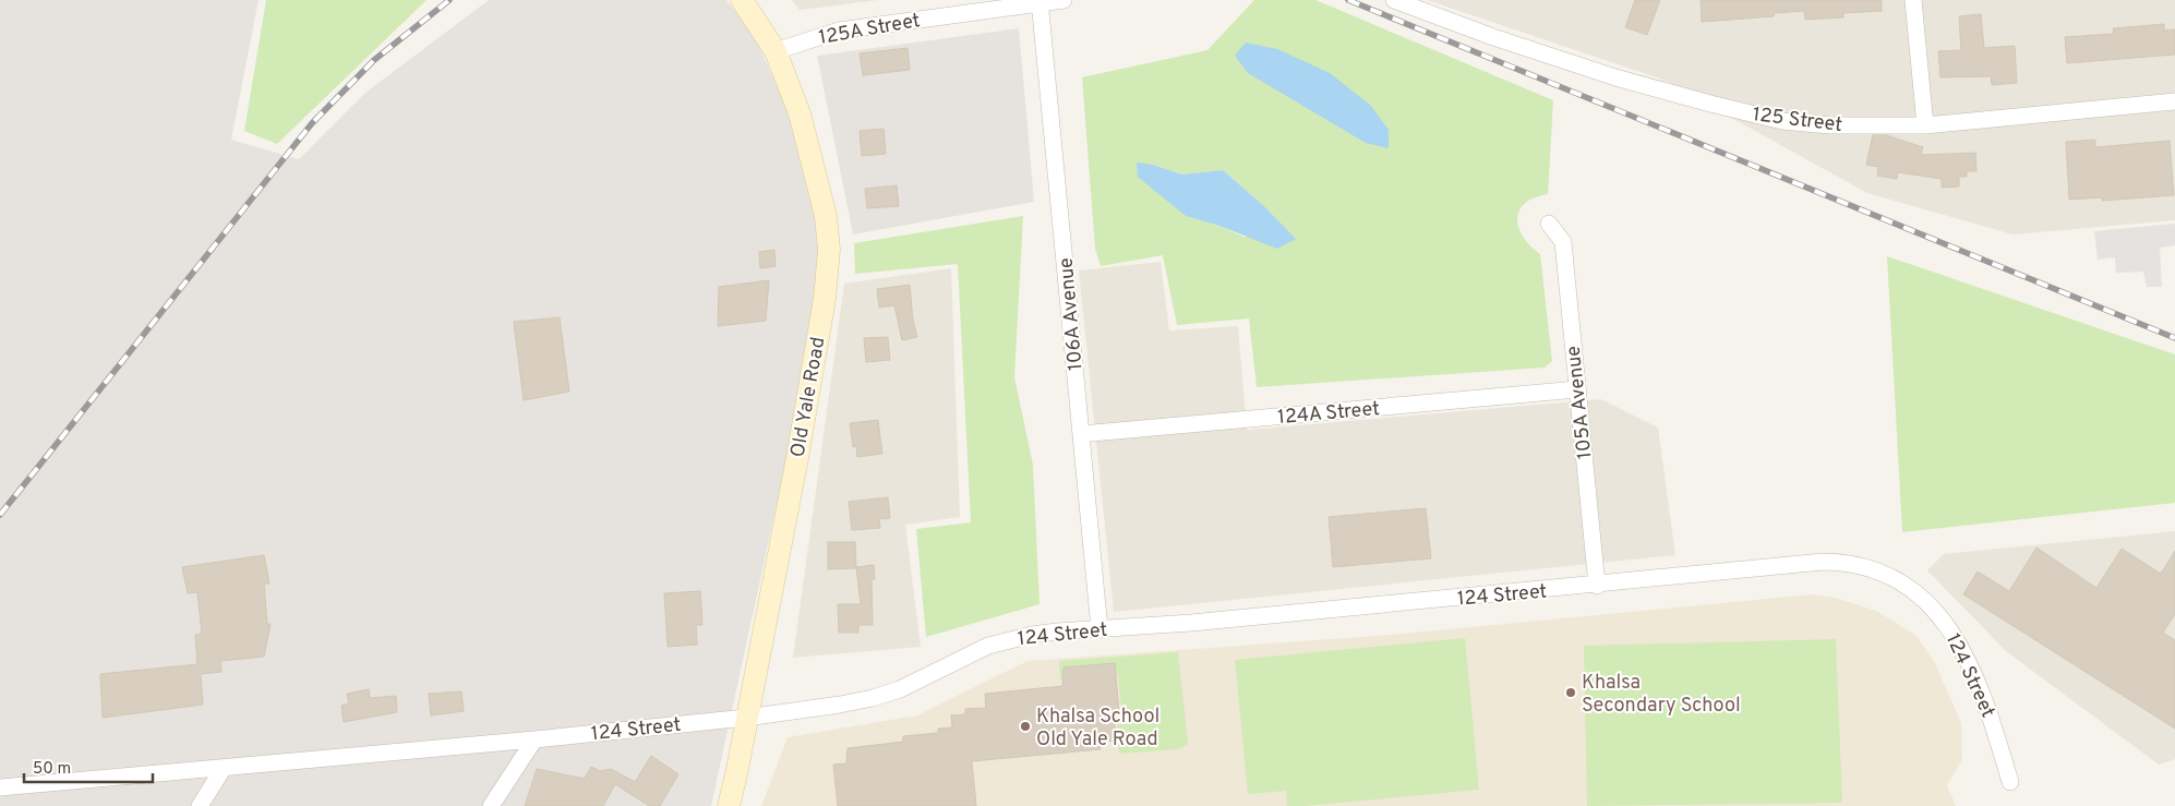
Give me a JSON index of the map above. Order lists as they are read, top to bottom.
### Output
{
  "streets": {
    "main road": ["Old Yale Road"],
    "street": [
      "125A Street",
      "125 Street",
      "106A Avenue",
      "105A Avenue",
      "124A Street",
      "124 Street"
    ]
  },
  "crossings": [
    ["125A Street", "106A Avenue"],
    ["125A Street", "Old Yale Road"],
    ["106A Avenue", "124A Street"],
    ["106A Avenue", "124 Street"],
    ["Old Yale Road", "124 Street"],
    ["105A Avenue", "124A Street"],
    ["105A Avenue", "124 Street"]
  ],
  "places": ["Khalsa Secondary School", "Khalsa School Old Yale Road"],
  "scale_bar": "50 m"
}
